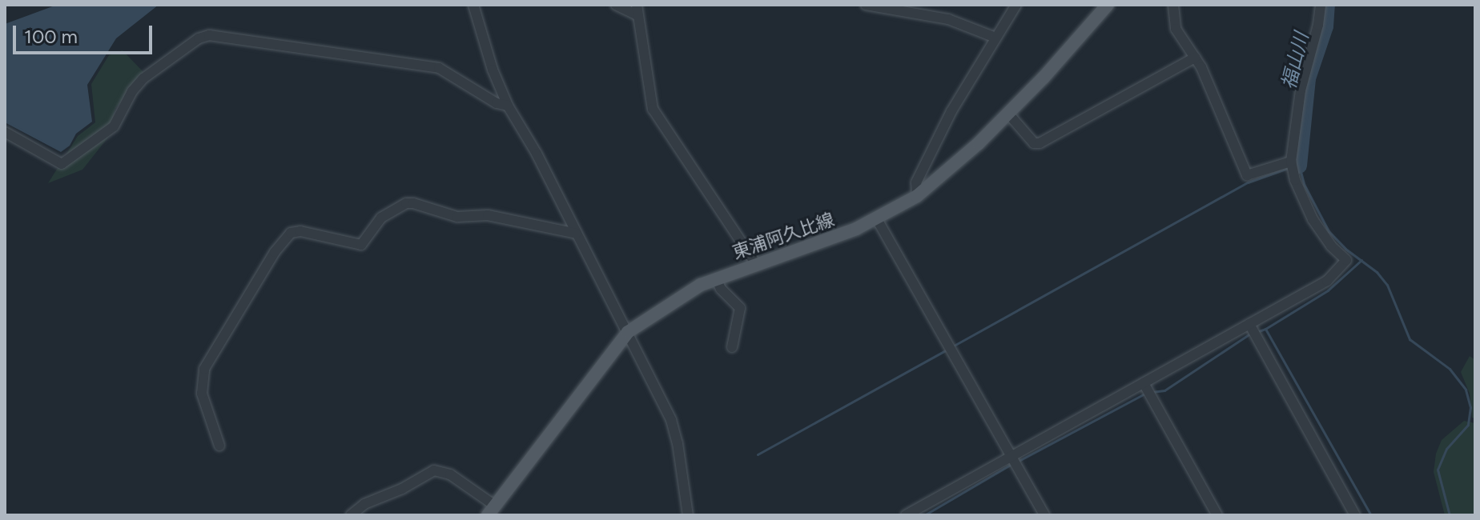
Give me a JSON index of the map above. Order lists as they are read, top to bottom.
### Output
{
  "streets": {
    "main road": ["東浦阿久比線"]
  },
  "water": ["福山川"],
  "scale_bar": "100 m"
}
